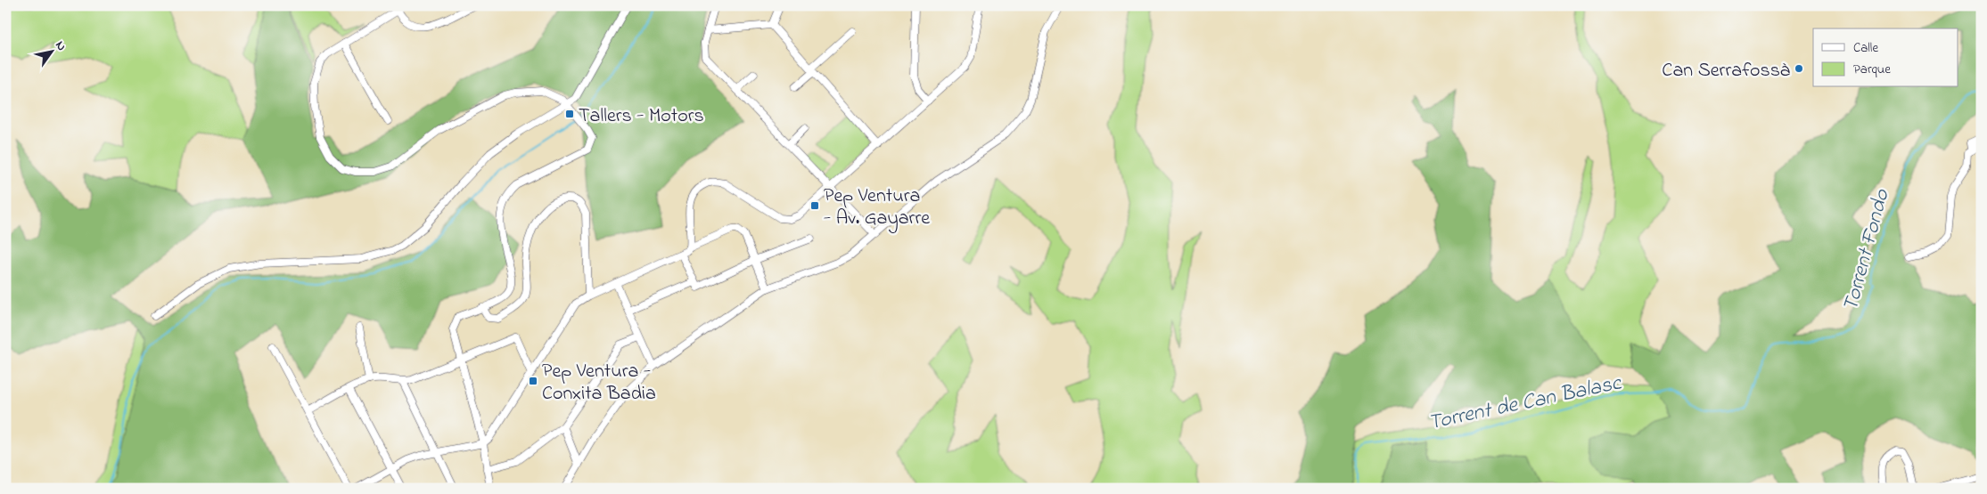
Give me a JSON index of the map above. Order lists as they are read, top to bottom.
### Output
{
  "water": ["Torrent Fondo", "Torrent de Can Balasc"],
  "places": {
    "other": ["Can Serrafossà"],
    "transit": ["Tallers - Motors", "Pep Ventura - Av. Gayarre", "Pep Ventura - Conxita Badia"]
  },
  "legend": ["Calle", "Parque"],
  "north": "top right"
}
